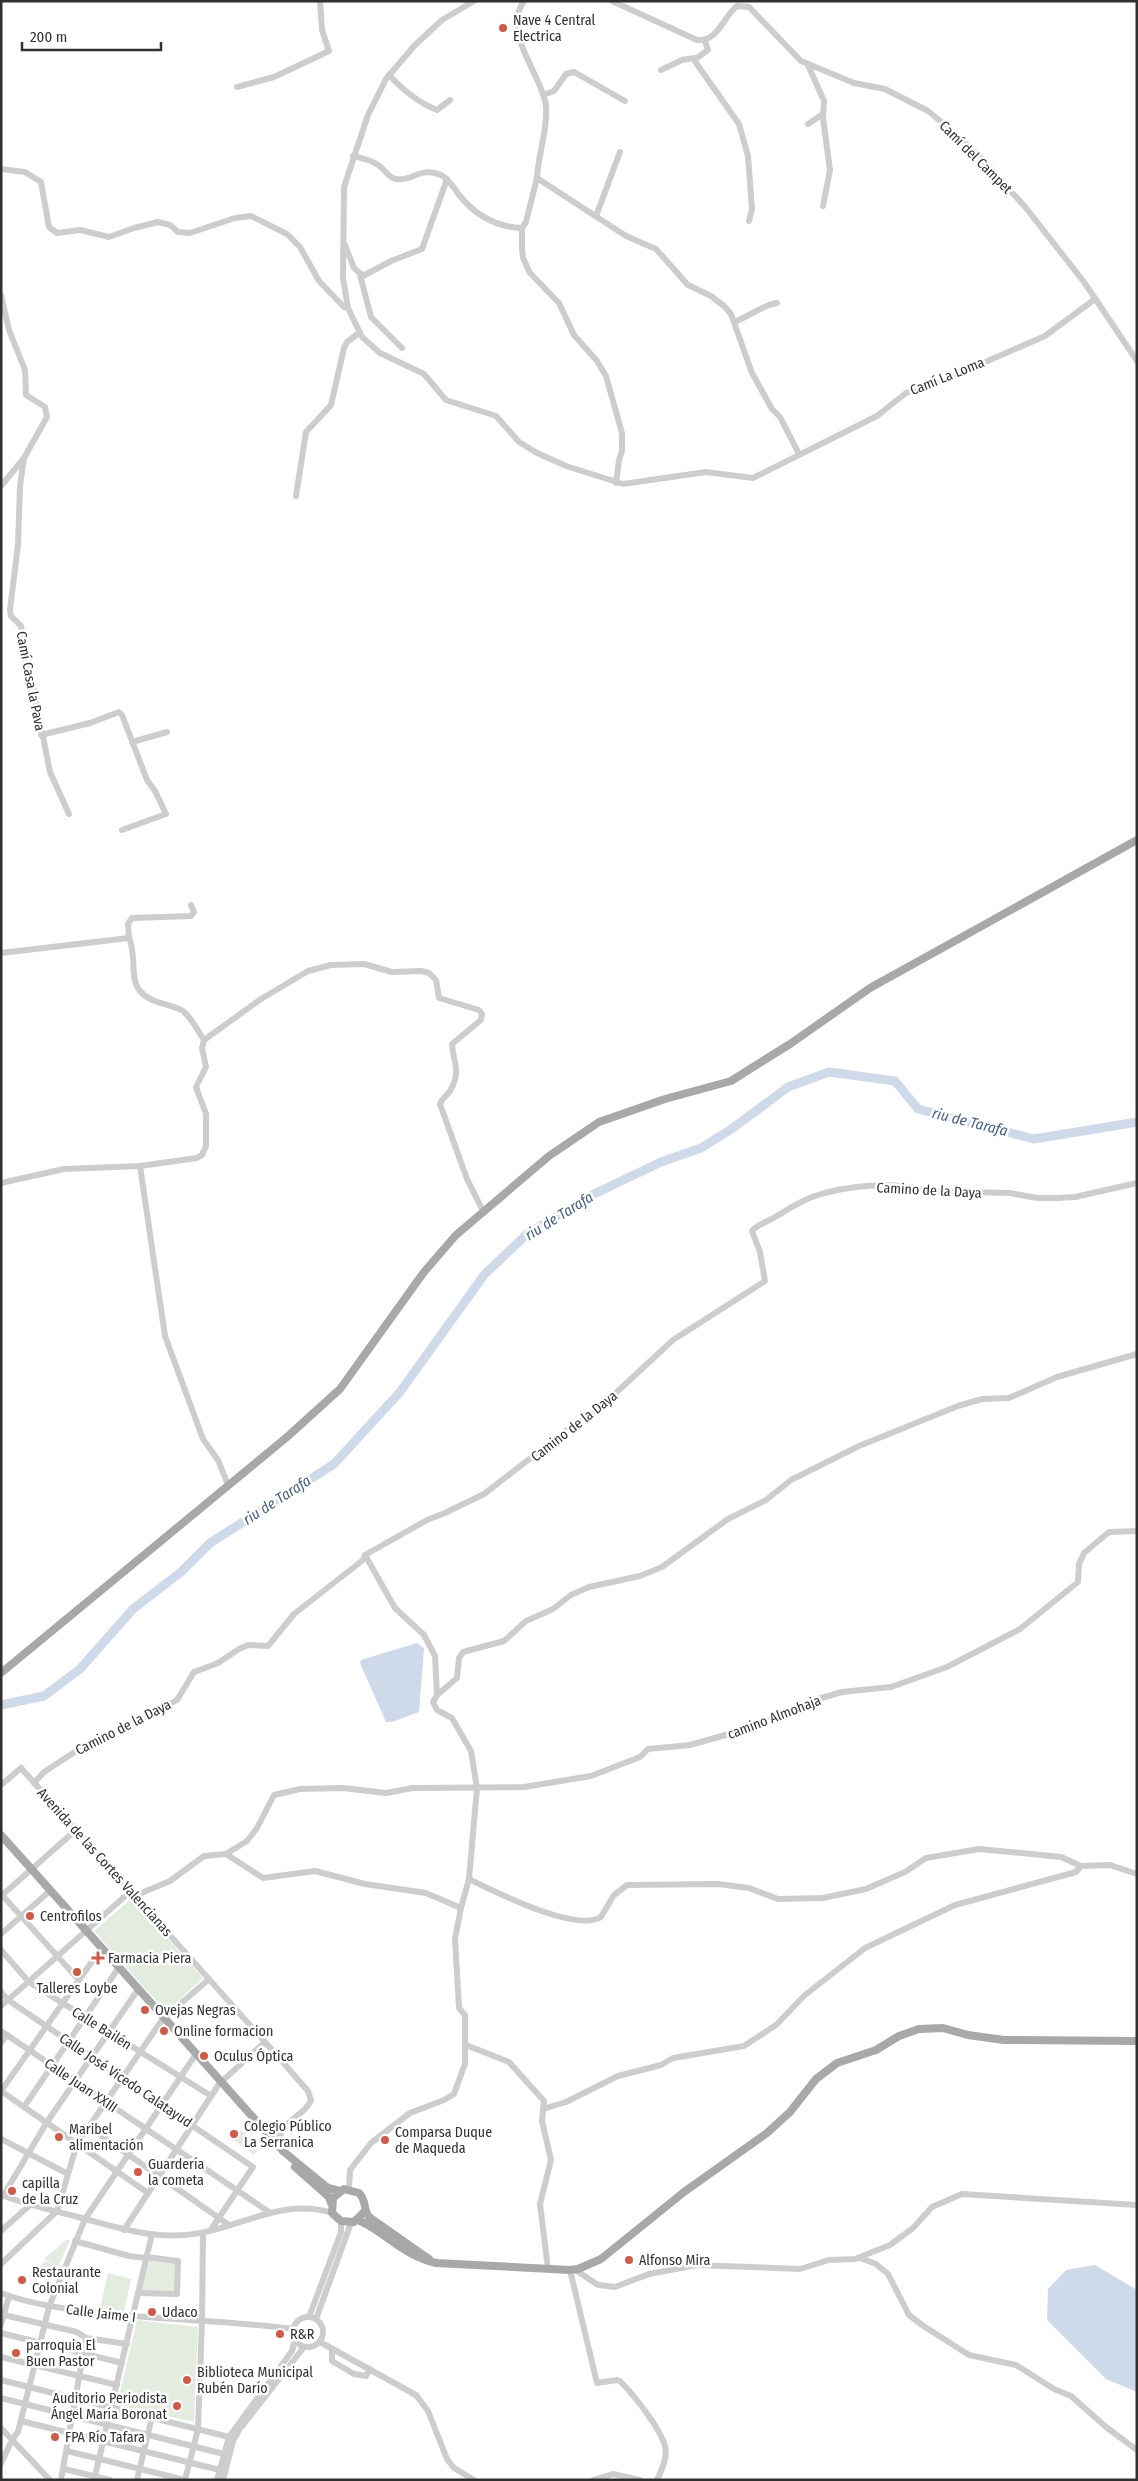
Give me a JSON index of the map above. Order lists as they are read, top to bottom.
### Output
{
  "streets": {
    "street": [
      "Camí del Campet",
      "Camí La Loma",
      "Camí Casa la Pava",
      "Camino de la Daya",
      "camino Almohaja",
      "Avenida de las Cortes Valencianas",
      "Calle Bailén",
      "Calle José Vicedo Calatayud",
      "Calle Juan XXIII",
      "Calle Jaime I"
    ]
  },
  "crossings": [
    ["Camí del Campet", "Camí La Loma"],
    ["Camino de la Daya", "Avenida de las Cortes Valencianas"],
    ["camino Almohaja", "Avenida de las Cortes Valencianas"],
    ["Calle José Vicedo Calatayud", "Calle Juan XXIII"]
  ],
  "water": ["riu de Tarafa"],
  "places": {
    "other": [
      "Nave 4 Central Electrica",
      "Centrofilos",
      "Talleres Loybe",
      "Ovejas Negras",
      "Online formacion",
      "Oculus Óptica",
      "Colegio Público La Serranica",
      "Maribel alimentación",
      "Comparsa Duque de Maqueda",
      "Guardería la cometa",
      "capilla de la Cruz",
      "Alfonso Mira",
      "Restaurante Colonial",
      "Udaco",
      "R&R",
      "parroquia El Buen Pastor",
      "Biblioteca Municipal Rubén Darío",
      "Auditorio Periodista Ángel María Boronat",
      "FPA Río Tafara"
    ],
    "health": ["Farmacia Piera"]
  },
  "scale_bar": "200 m"
}
